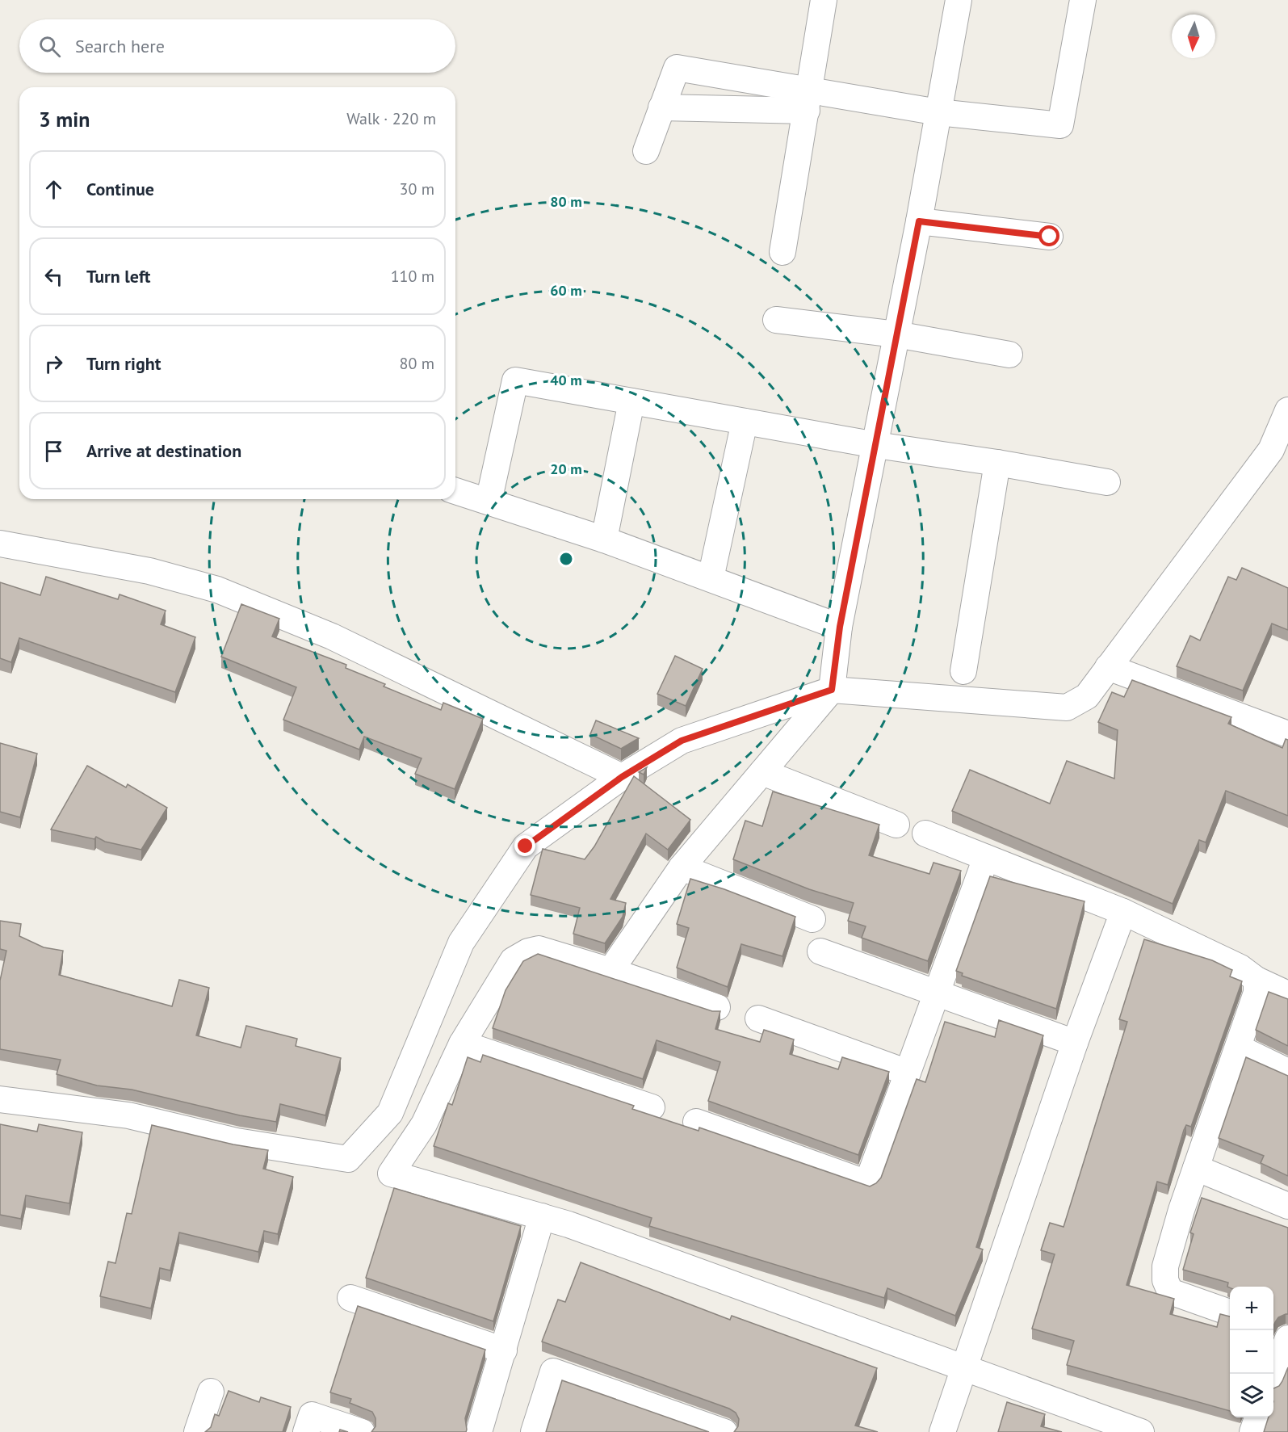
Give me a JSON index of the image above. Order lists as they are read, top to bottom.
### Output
{
  "north": "bottom",
  "page": {
    "search": "Search here",
    "heading": ["3 min", "Walk · 220 m"],
    "list": [
      ["Continue", "30 m"],
      ["Turn left", "110 m"],
      ["Turn right", "80 m"],
      "Arrive at destination"
    ],
    "map_buttons": ["+", "−"]
  },
  "rings": [
    "80 m",
    "60 m",
    "40 m",
    "20 m"
  ]
}
